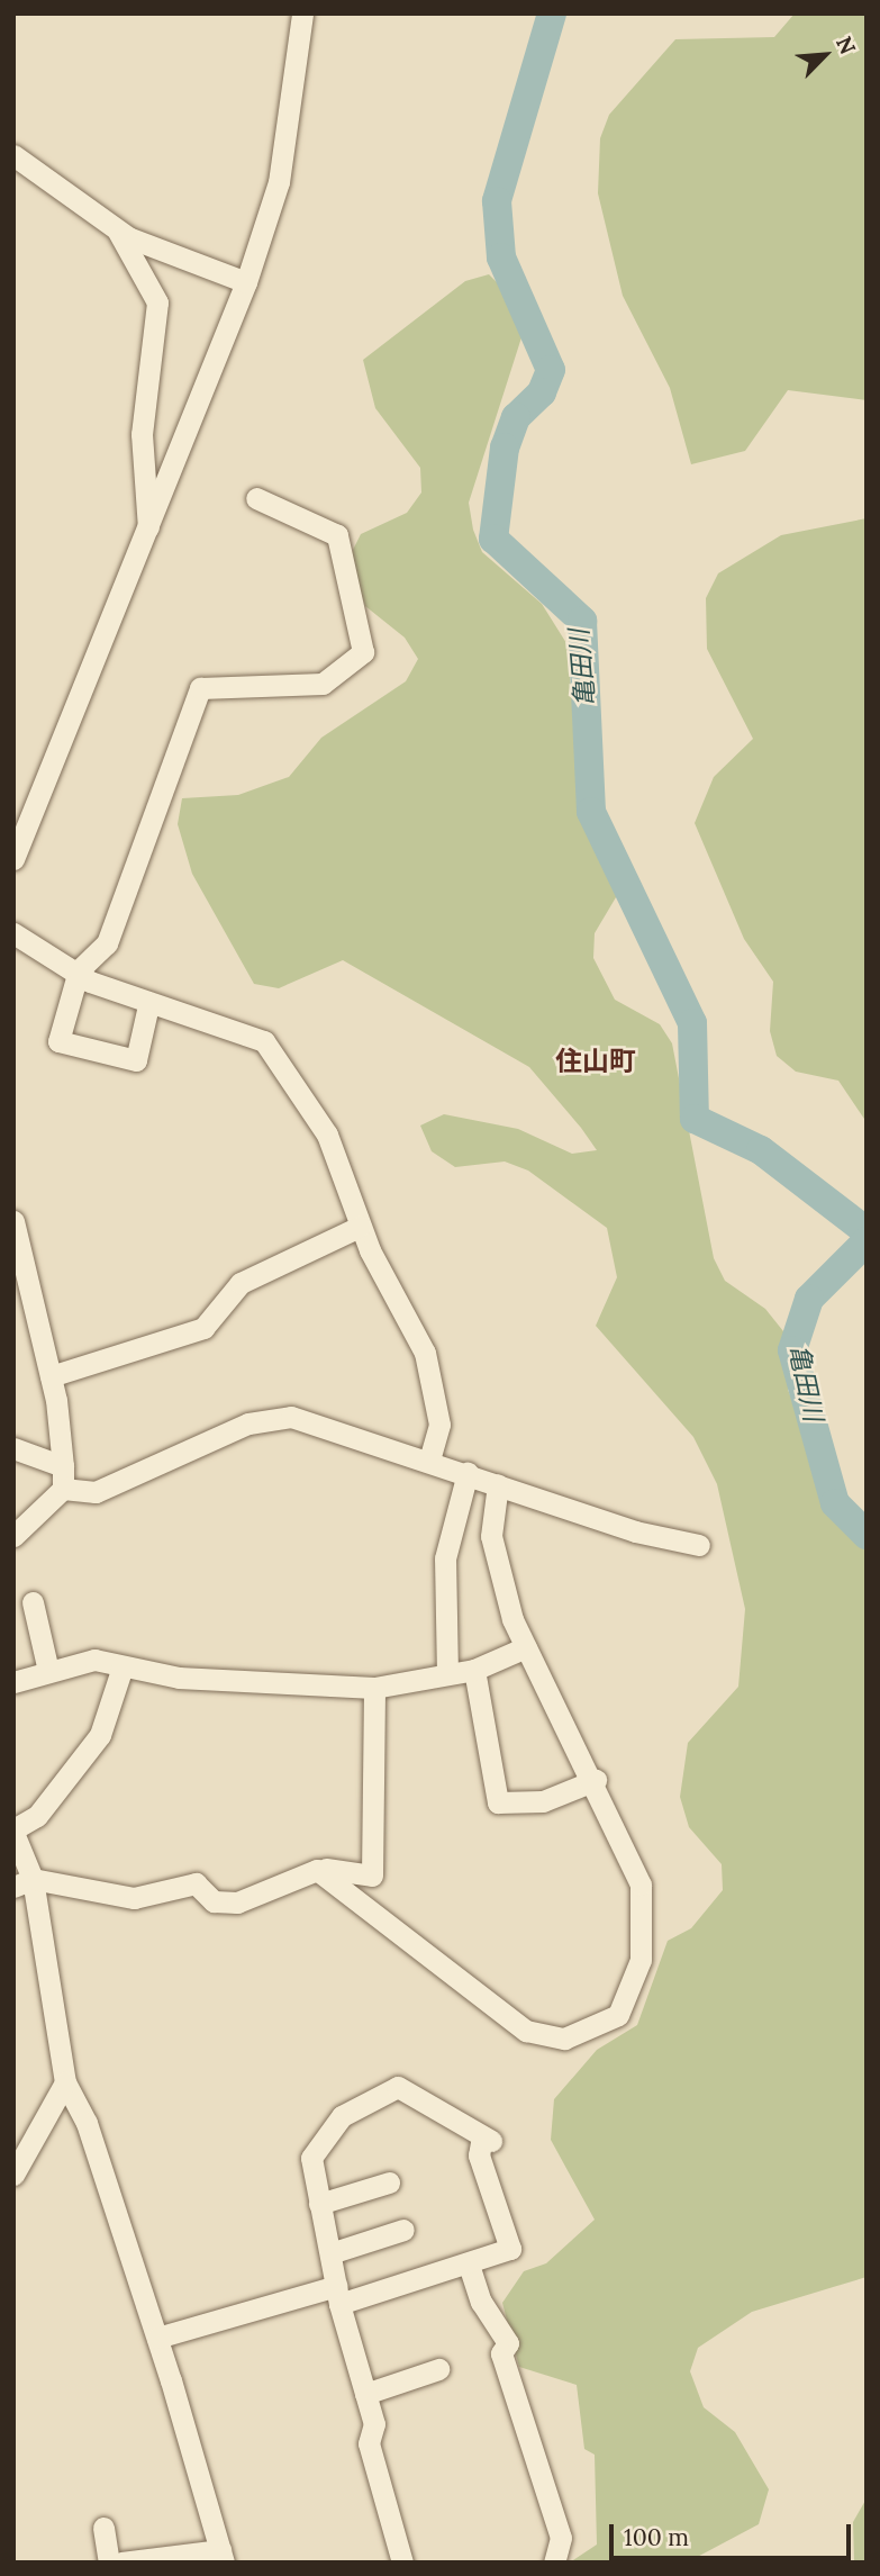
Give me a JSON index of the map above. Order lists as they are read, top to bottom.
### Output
{
  "districts": ["住山町"],
  "water": ["亀田川"],
  "scale_bar": "100 m",
  "north": "top right"
}
